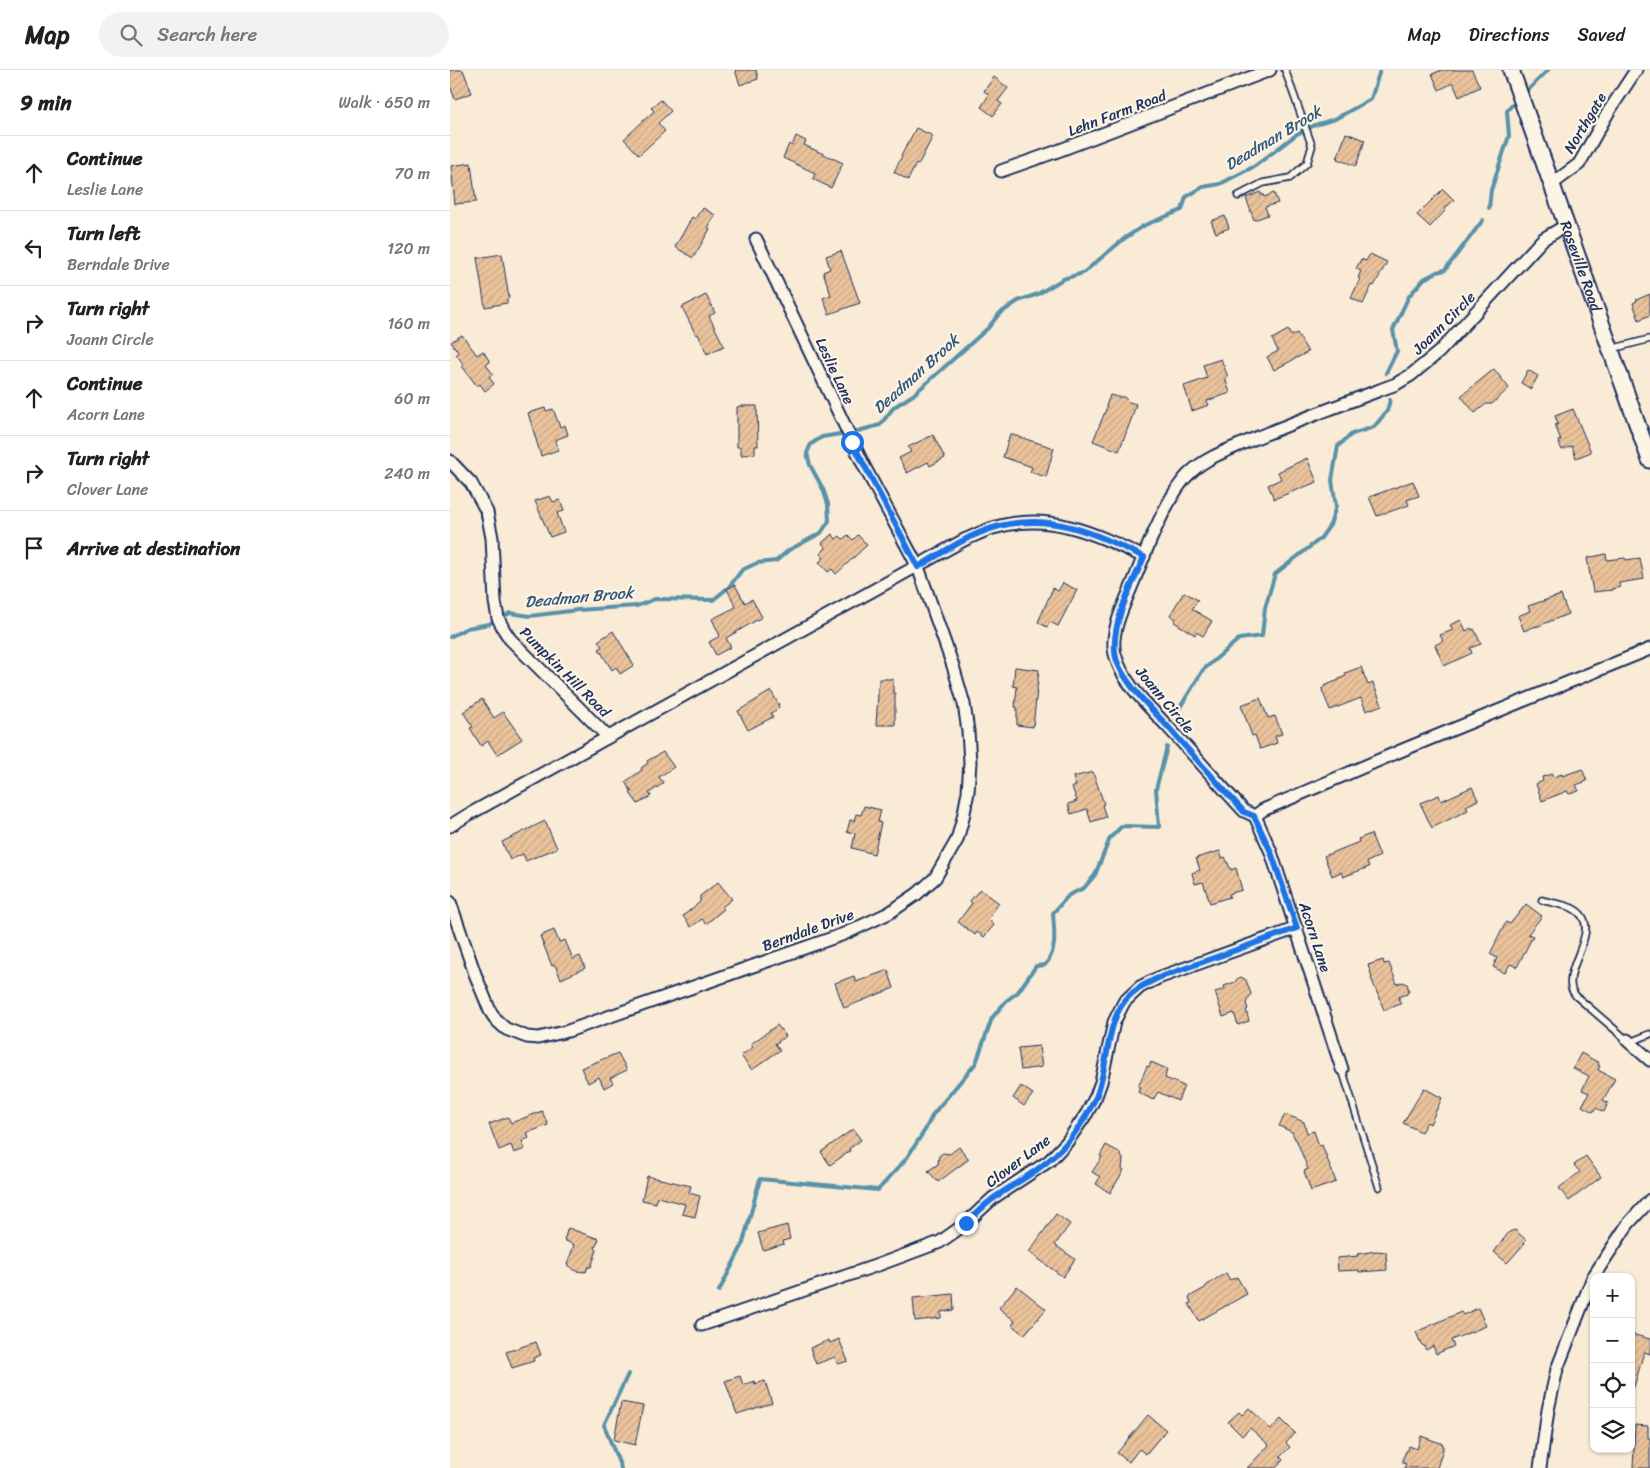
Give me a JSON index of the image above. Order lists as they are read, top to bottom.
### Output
{
  "streets": {
    "street": [
      "Lehn Farm Road",
      "Northgate",
      "Roseville Road",
      "Joann Circle",
      "Leslie Lane",
      "Pumpkin Hill Road",
      "Berndale Drive",
      "Acorn Lane",
      "Clover Lane"
    ]
  },
  "crossings": [
    ["Northgate", "Roseville Road"],
    ["Roseville Road", "Joann Circle"],
    ["Joann Circle", "Acorn Lane"],
    ["Leslie Lane", "Berndale Drive"],
    ["Acorn Lane", "Clover Lane"]
  ],
  "water": ["Deadman Brook"],
  "page": {
    "header": "Map",
    "search": "Search here",
    "nav": ["Map", "Directions", "Saved"],
    "heading": ["9 min", "Walk · 650 m"],
    "list": [
      ["Continue", "Leslie Lane", "70 m"],
      ["Turn left", "Berndale Drive", "120 m"],
      ["Turn right", "Joann Circle", "160 m"],
      ["Continue", "Acorn Lane", "60 m"],
      ["Turn right", "Clover Lane", "240 m"],
      "Arrive at destination"
    ],
    "map_buttons": ["+", "−"]
  }
}
